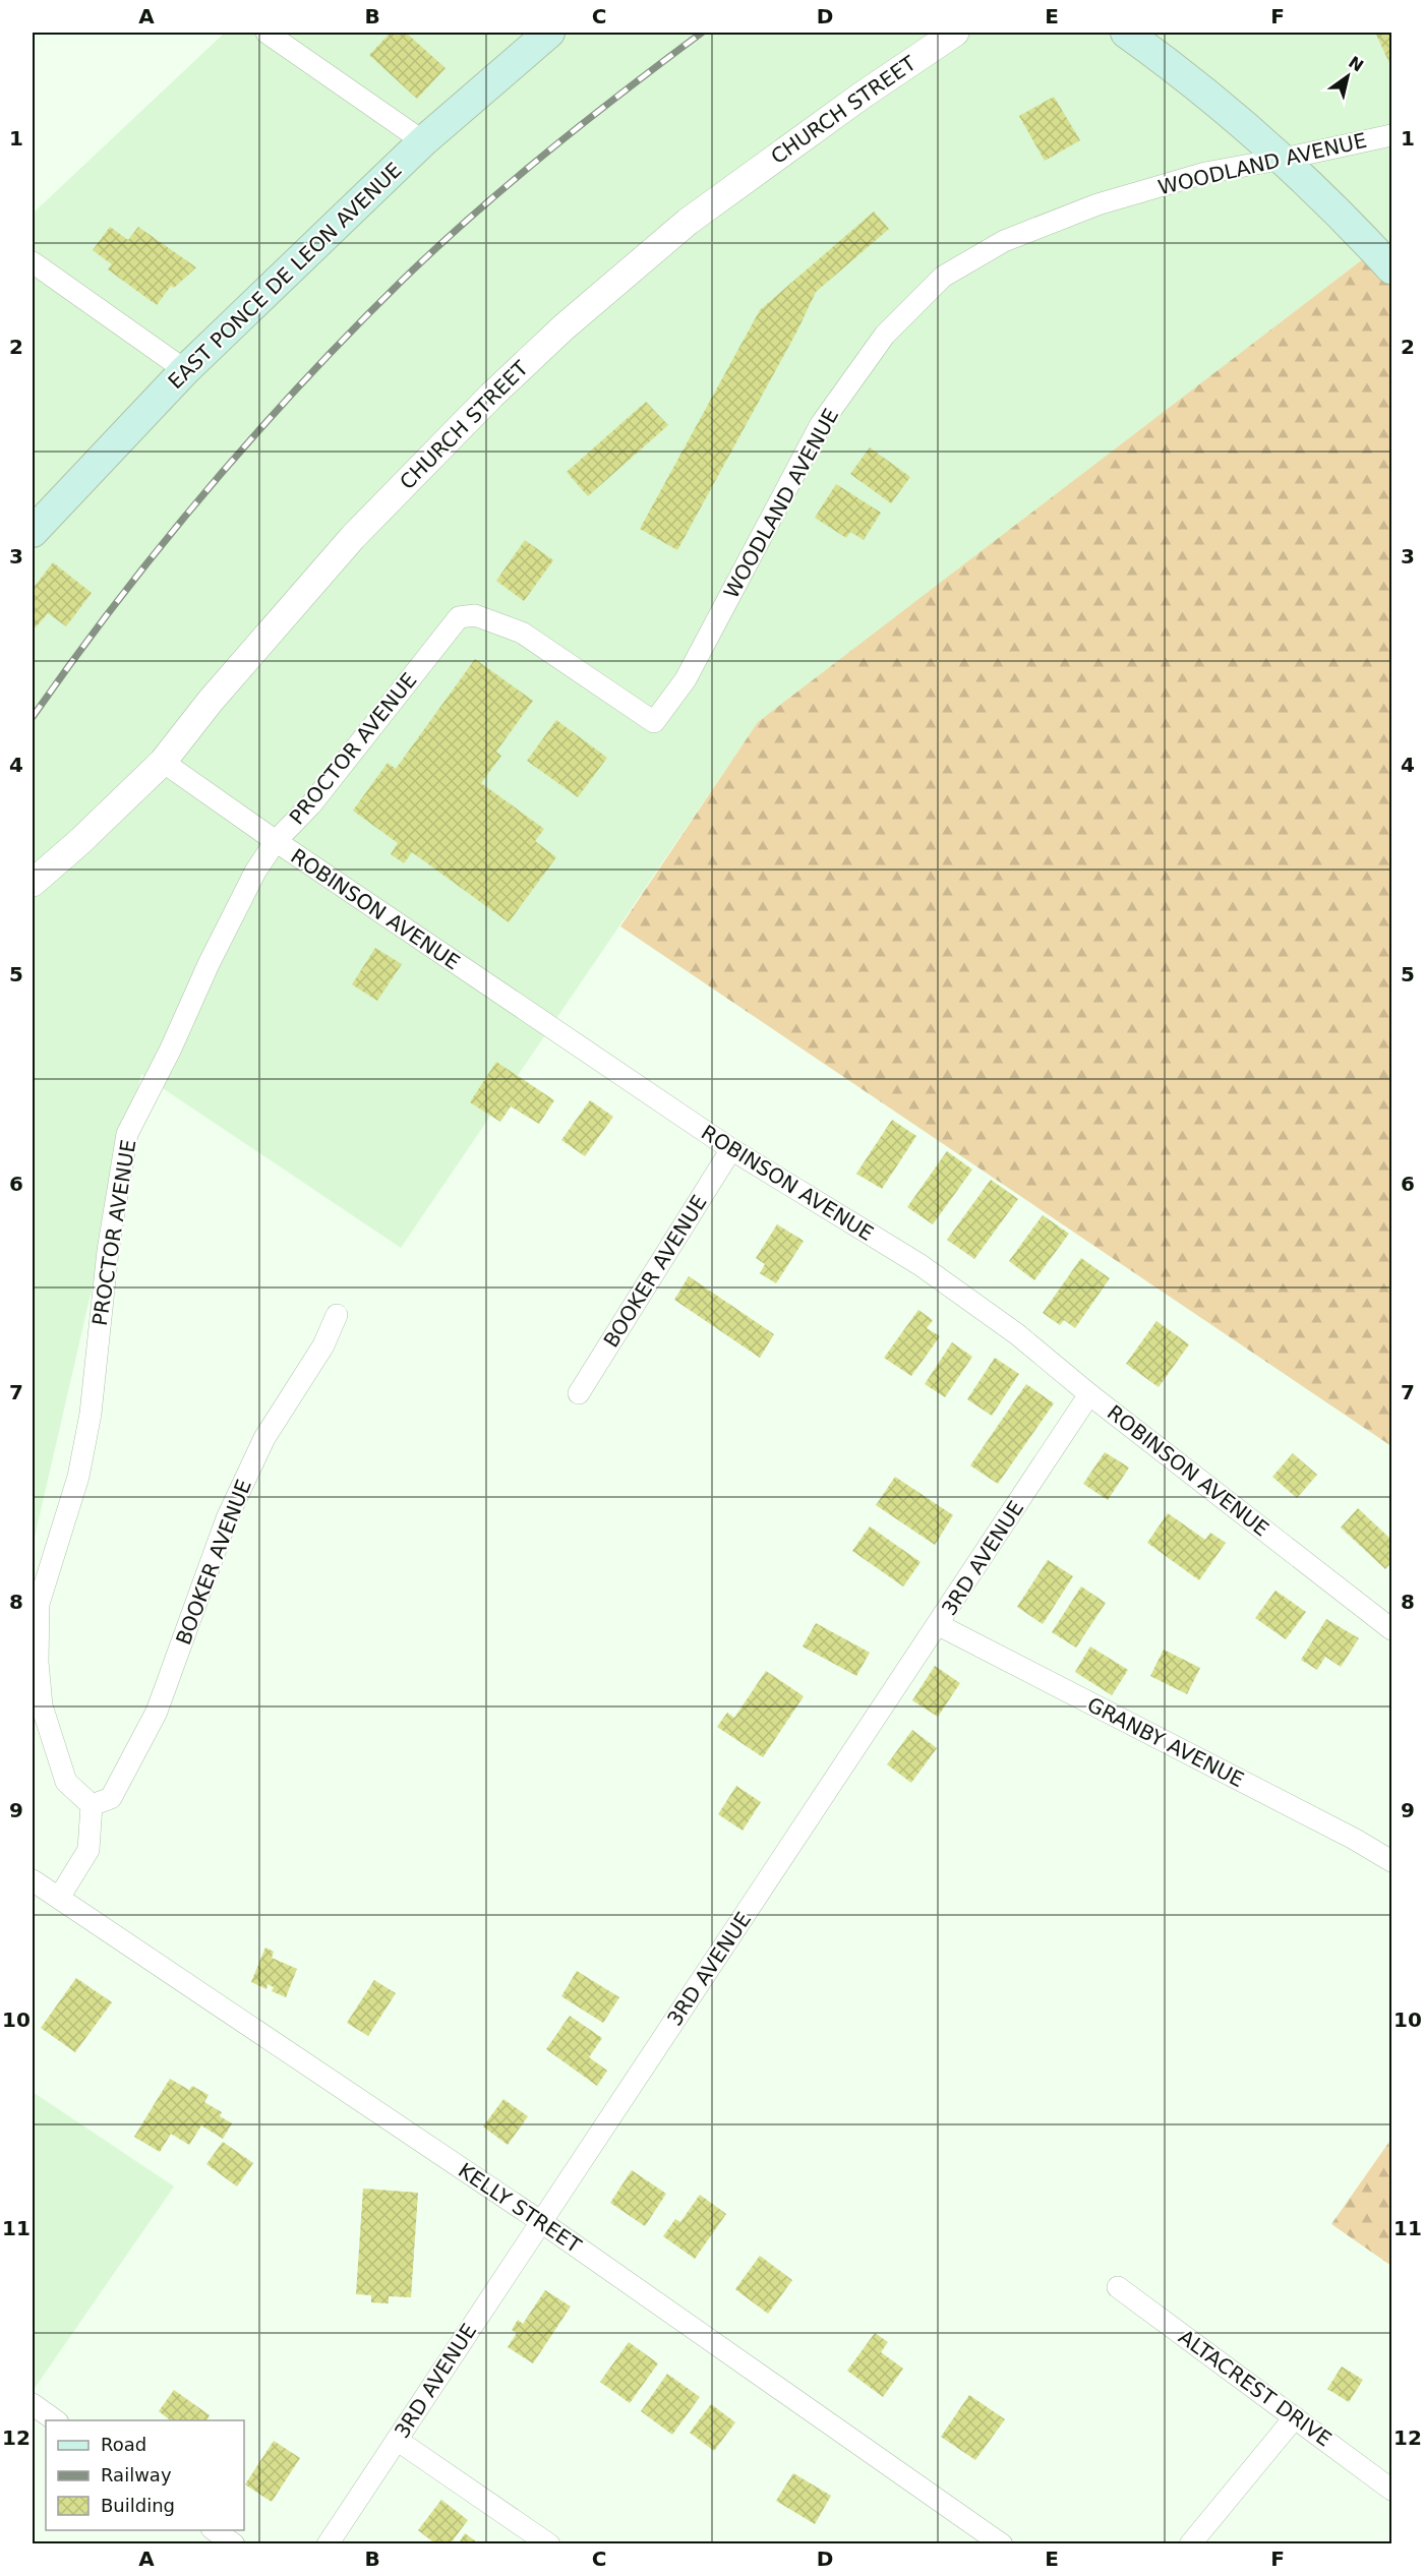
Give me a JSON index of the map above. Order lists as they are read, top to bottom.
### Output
{
  "streets": {
    "main road": ["EAST PONCE DE LEON AVENUE"],
    "street": [
      "CHURCH STREET",
      "WOODLAND AVENUE",
      "PROCTOR AVENUE",
      "ROBINSON AVENUE",
      "BOOKER AVENUE",
      "3RD AVENUE",
      "GRANBY AVENUE",
      "KELLY STREET",
      "ALTACREST DRIVE"
    ]
  },
  "crossings": [
    ["CHURCH STREET", "ROBINSON AVENUE"],
    ["WOODLAND AVENUE", "PROCTOR AVENUE"],
    ["PROCTOR AVENUE", "ROBINSON AVENUE"],
    ["PROCTOR AVENUE", "BOOKER AVENUE"],
    ["ROBINSON AVENUE", "BOOKER AVENUE"],
    ["ROBINSON AVENUE", "3RD AVENUE"],
    ["3RD AVENUE", "GRANBY AVENUE"],
    ["3RD AVENUE", "KELLY STREET"]
  ],
  "legend": ["Road", "Railway", "Building"],
  "north": "top right",
  "grid": {
    "columns": [
      "A",
      "B",
      "C",
      "D",
      "E",
      "F"
    ],
    "rows": [
      "1",
      "2",
      "3",
      "4",
      "5",
      "6",
      "7",
      "8",
      "9",
      "10",
      "11",
      "12"
    ]
  }
}
